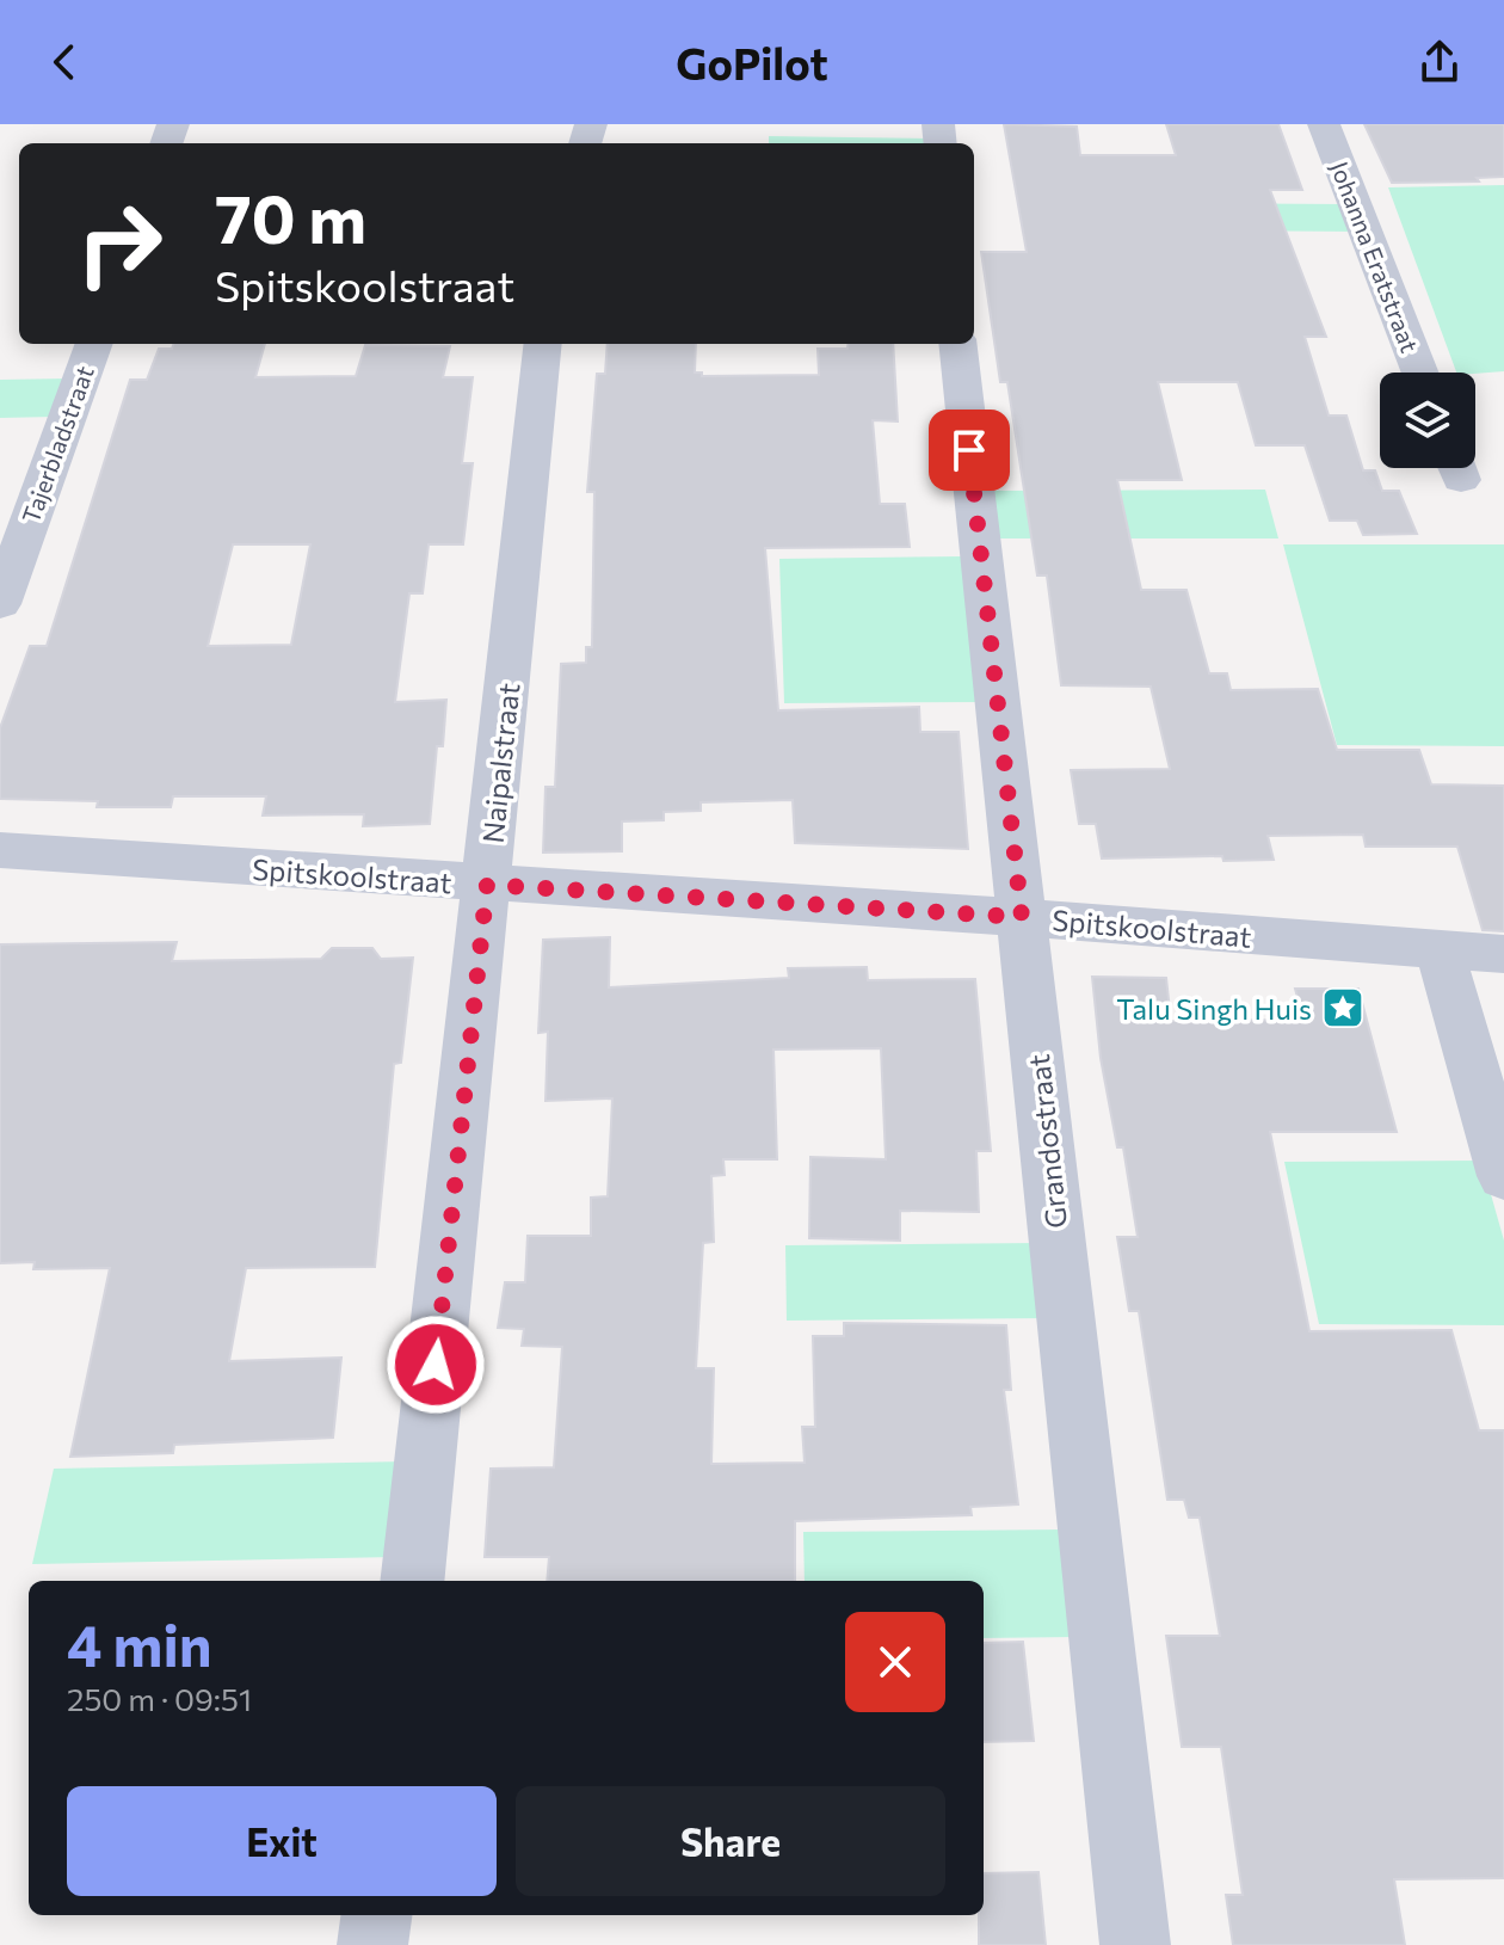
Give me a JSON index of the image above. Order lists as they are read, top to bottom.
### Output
{
  "streets": {
    "street": [
      "Johanna Eratstraat",
      "Tajerbladstraat",
      "Naipalstraat",
      "Spitskoolstraat",
      "Grandostraat"
    ]
  },
  "crossings": [
    ["Naipalstraat", "Spitskoolstraat"],
    ["Spitskoolstraat", "Grandostraat"]
  ],
  "places": {
    "place": ["Talu Singh Huis"]
  },
  "page": {
    "header": "GoPilot",
    "turn": ["70 m", "Spitskoolstraat"],
    "heading": ["4 min", "250 m · 09:51"],
    "buttons": ["Exit", "Share"]
  }
}
